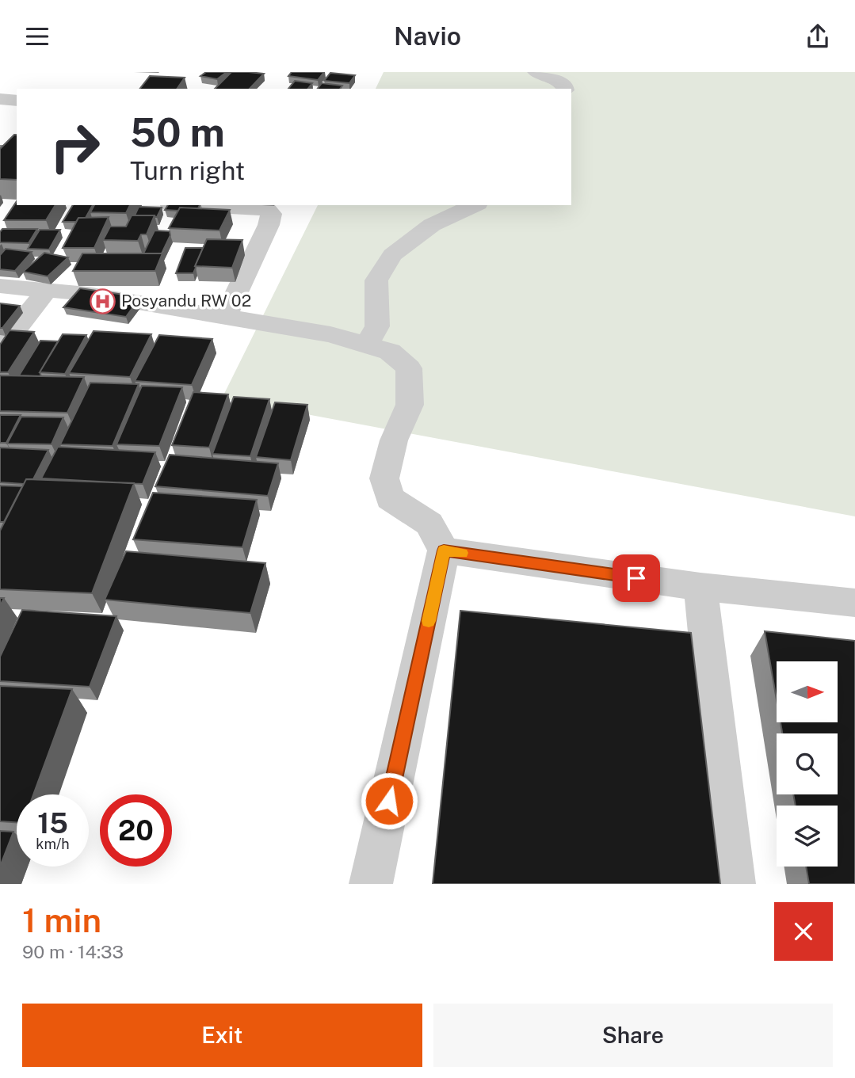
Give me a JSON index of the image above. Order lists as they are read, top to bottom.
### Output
{
  "places": {
    "hospital": ["Posyandu RW 02"]
  },
  "north": "right",
  "page": {
    "header": "Navio",
    "turn": ["50 m", "Turn right"],
    "speed": "15 km/h",
    "limit": "20",
    "heading": ["1 min", "90 m · 14:33"],
    "buttons": ["Exit", "Share"]
  }
}
